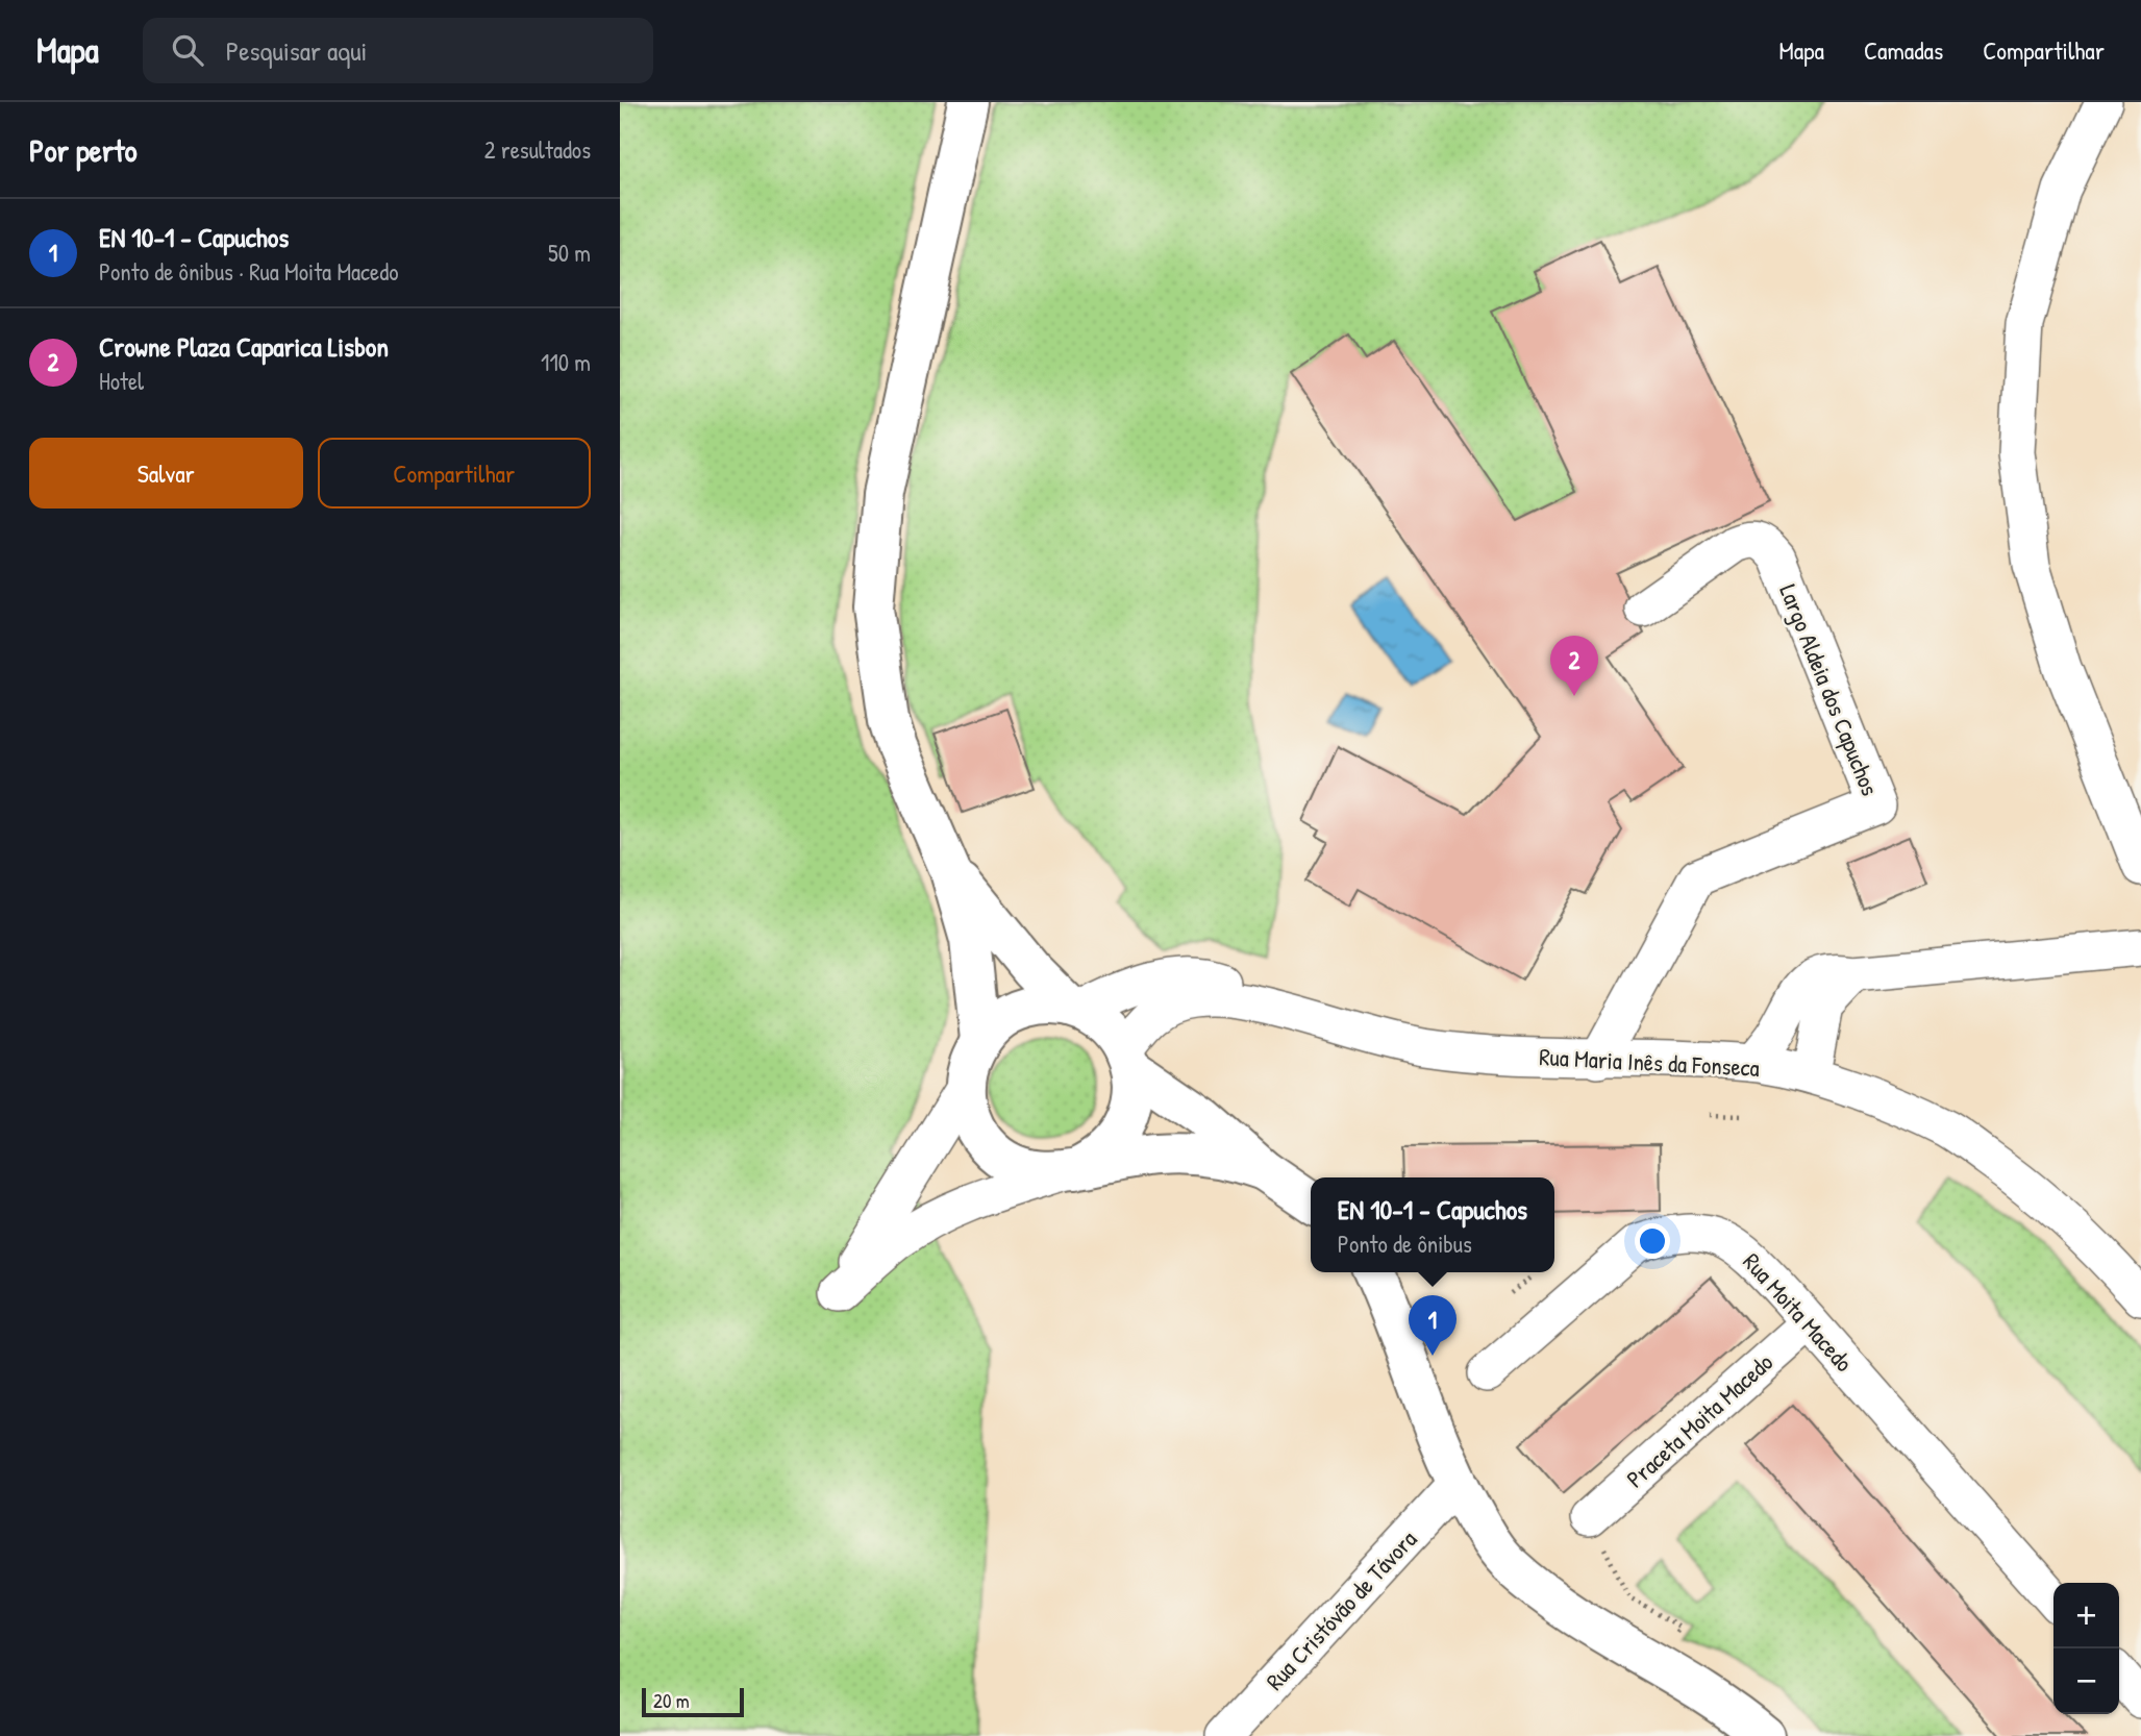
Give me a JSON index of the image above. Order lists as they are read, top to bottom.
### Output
{
  "streets": {
    "street": [
      "Largo Aldeia dos Capuchos",
      "Rua Maria Inês da Fonseca",
      "Rua Moita Macedo",
      "Praceta Moita Macedo",
      "Rua Cristóvão de Távora"
    ]
  },
  "crossings": [
    ["Largo Aldeia dos Capuchos", "Rua Maria Inês da Fonseca"],
    ["Rua Moita Macedo", "Praceta Moita Macedo"]
  ],
  "scale_bar": "20 m",
  "page": {
    "header": "Mapa",
    "search": "Pesquisar aqui",
    "nav": ["Mapa", "Camadas", "Compartilhar"],
    "heading": ["Por perto", "2 resultados"],
    "list": [
      {
        "mark": "1",
        "name": "EN 10-1 - Capuchos",
        "note": "Ponto de ônibus · Rua Moita Macedo",
        "value": "50 m"
      },
      {
        "mark": "2",
        "name": "Crowne Plaza Caparica Lisbon",
        "note": "Hotel",
        "value": "110 m"
      }
    ],
    "buttons": ["Salvar", "Compartilhar"],
    "pins": ["2", "1"],
    "popup": ["EN 10-1 - Capuchos", "Ponto de ônibus"],
    "map_buttons": ["+", "−"],
    "scale": "20 m"
  }
}
